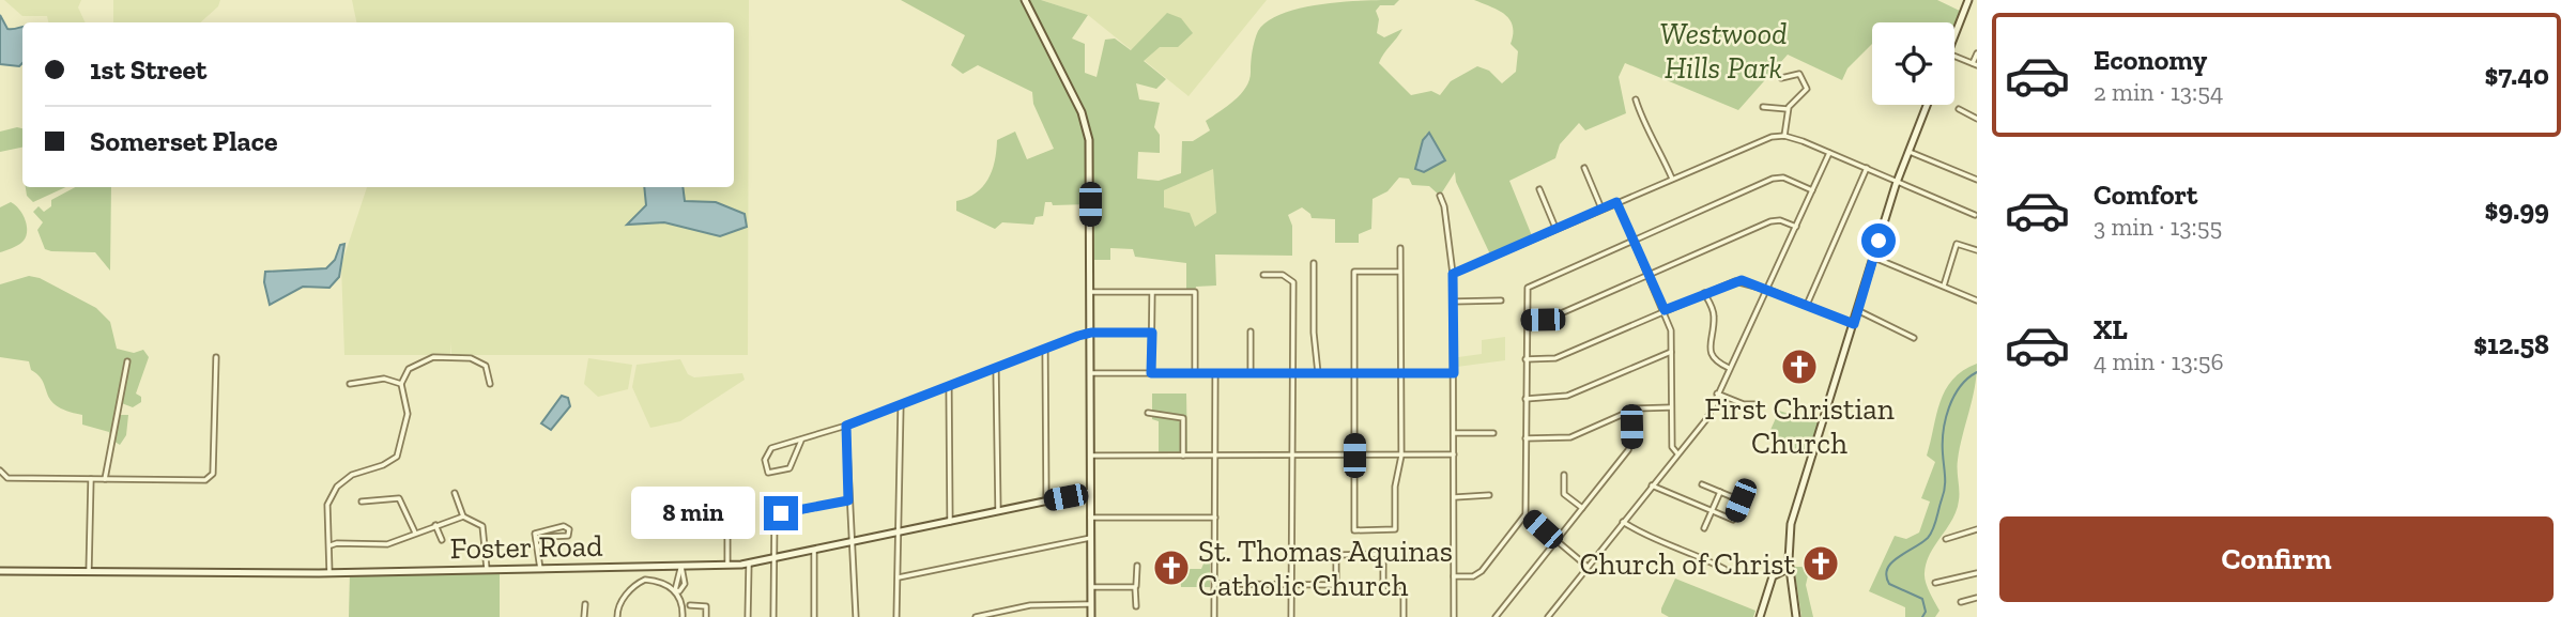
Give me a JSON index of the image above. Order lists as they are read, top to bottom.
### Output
{
  "streets": {
    "main road": ["Foster Road"]
  },
  "parks": ["Westwood Hills Park"],
  "places": {
    "church": ["First Christian Church", "Church of Christ", "St. Thomas Aquinas Catholic Church"]
  },
  "page": {
    "list": [
      {
        "name": "Economy",
        "note": "2 min · 13:54",
        "value": "$7.40"
      },
      {
        "name": "Comfort",
        "note": "3 min · 13:55",
        "value": "$9.99"
      },
      {
        "name": "XL",
        "note": "4 min · 13:56",
        "value": "$12.58"
      }
    ],
    "banner": ["1st Street", "Somerset Place"],
    "bubble": "8 min",
    "buttons": "Confirm"
  }
}
